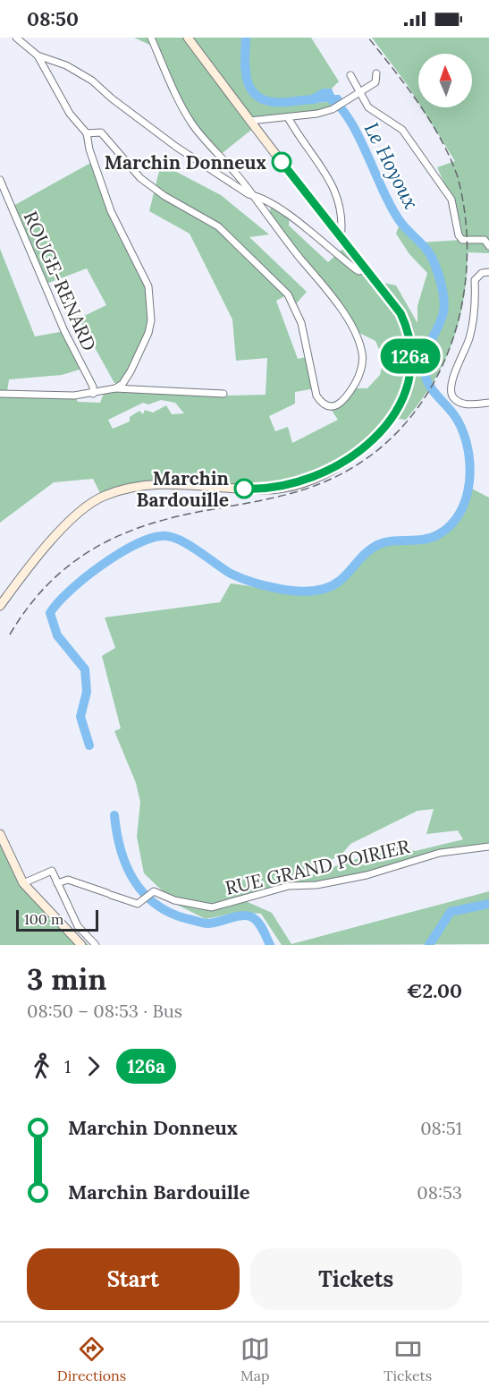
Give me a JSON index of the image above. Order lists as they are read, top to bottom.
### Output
{
  "streets": {
    "street": ["ROUGE-RENARD", "RUE GRAND POIRIER"]
  },
  "water": ["Le Hoyoux"],
  "places": ["Marchin Donneux", "Marchin Bardouille"],
  "lines": ["bus line 126a"],
  "scale_bar": "100 m",
  "north": "top",
  "page": {
    "status": "08:50",
    "on_map": "126a",
    "scale": "100 m",
    "heading": ["3 min", "08:50 – 08:53 · Bus", "€2.00"],
    "legs": ["1", "126a"],
    "list": [
      {
        "name": "Marchin Donneux",
        "value": "08:51"
      },
      {
        "name": "Marchin Bardouille",
        "value": "08:53"
      }
    ],
    "buttons": ["Start", "Tickets"],
    "tabs": ["Directions", "Map", "Tickets"]
  }
}
